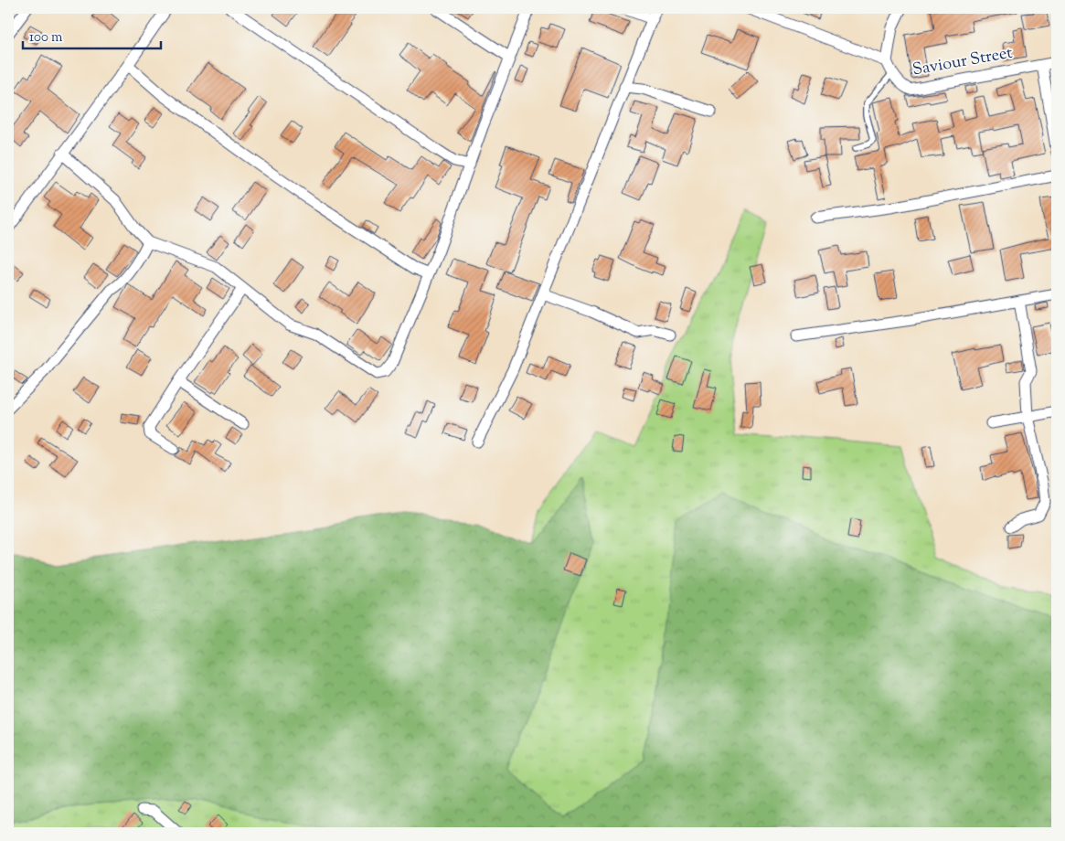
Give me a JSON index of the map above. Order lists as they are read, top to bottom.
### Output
{
  "streets": {
    "street": ["Saviour Street"]
  },
  "scale_bar": "100 m"
}
